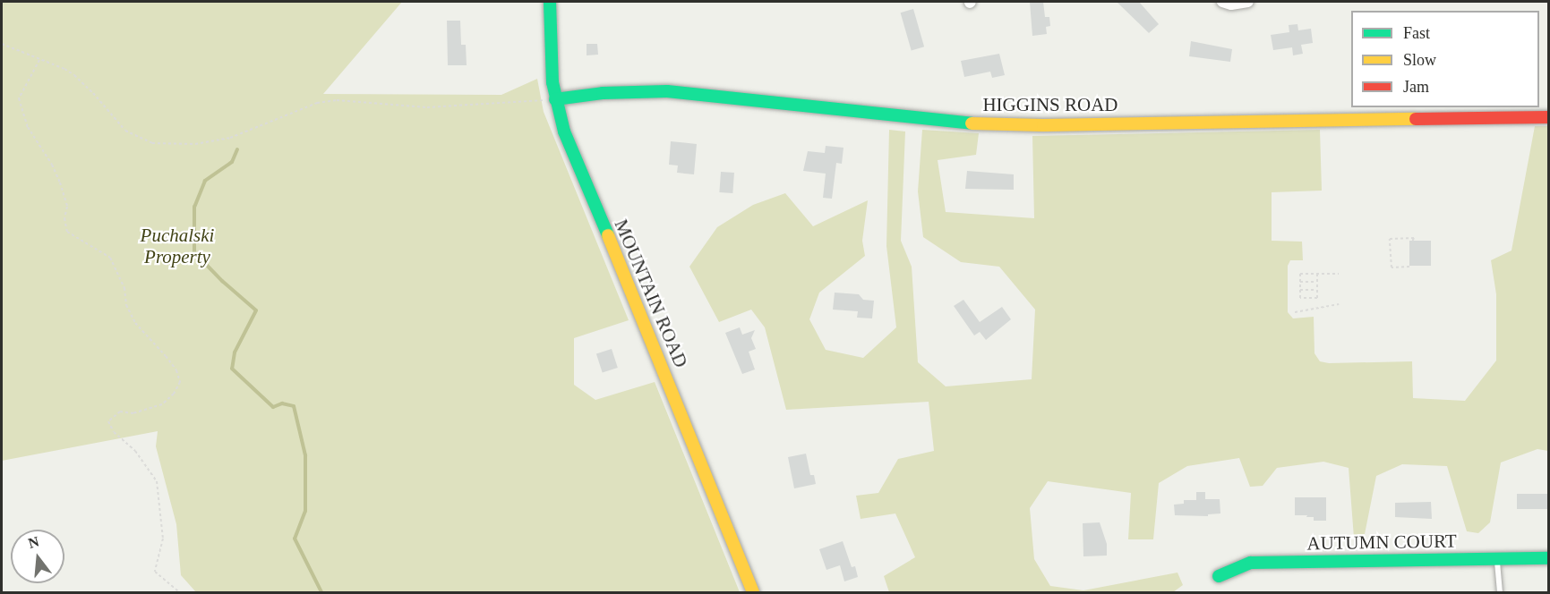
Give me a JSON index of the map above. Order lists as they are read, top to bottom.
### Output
{
  "streets": {
    "street": ["HIGGINS ROAD", "MOUNTAIN ROAD", "AUTUMN COURT"]
  },
  "crossings": [
    ["HIGGINS ROAD", "MOUNTAIN ROAD"]
  ],
  "parks": ["Puchalski Property"],
  "legend": ["Fast", "Slow", "Jam"],
  "north": "top"
}
